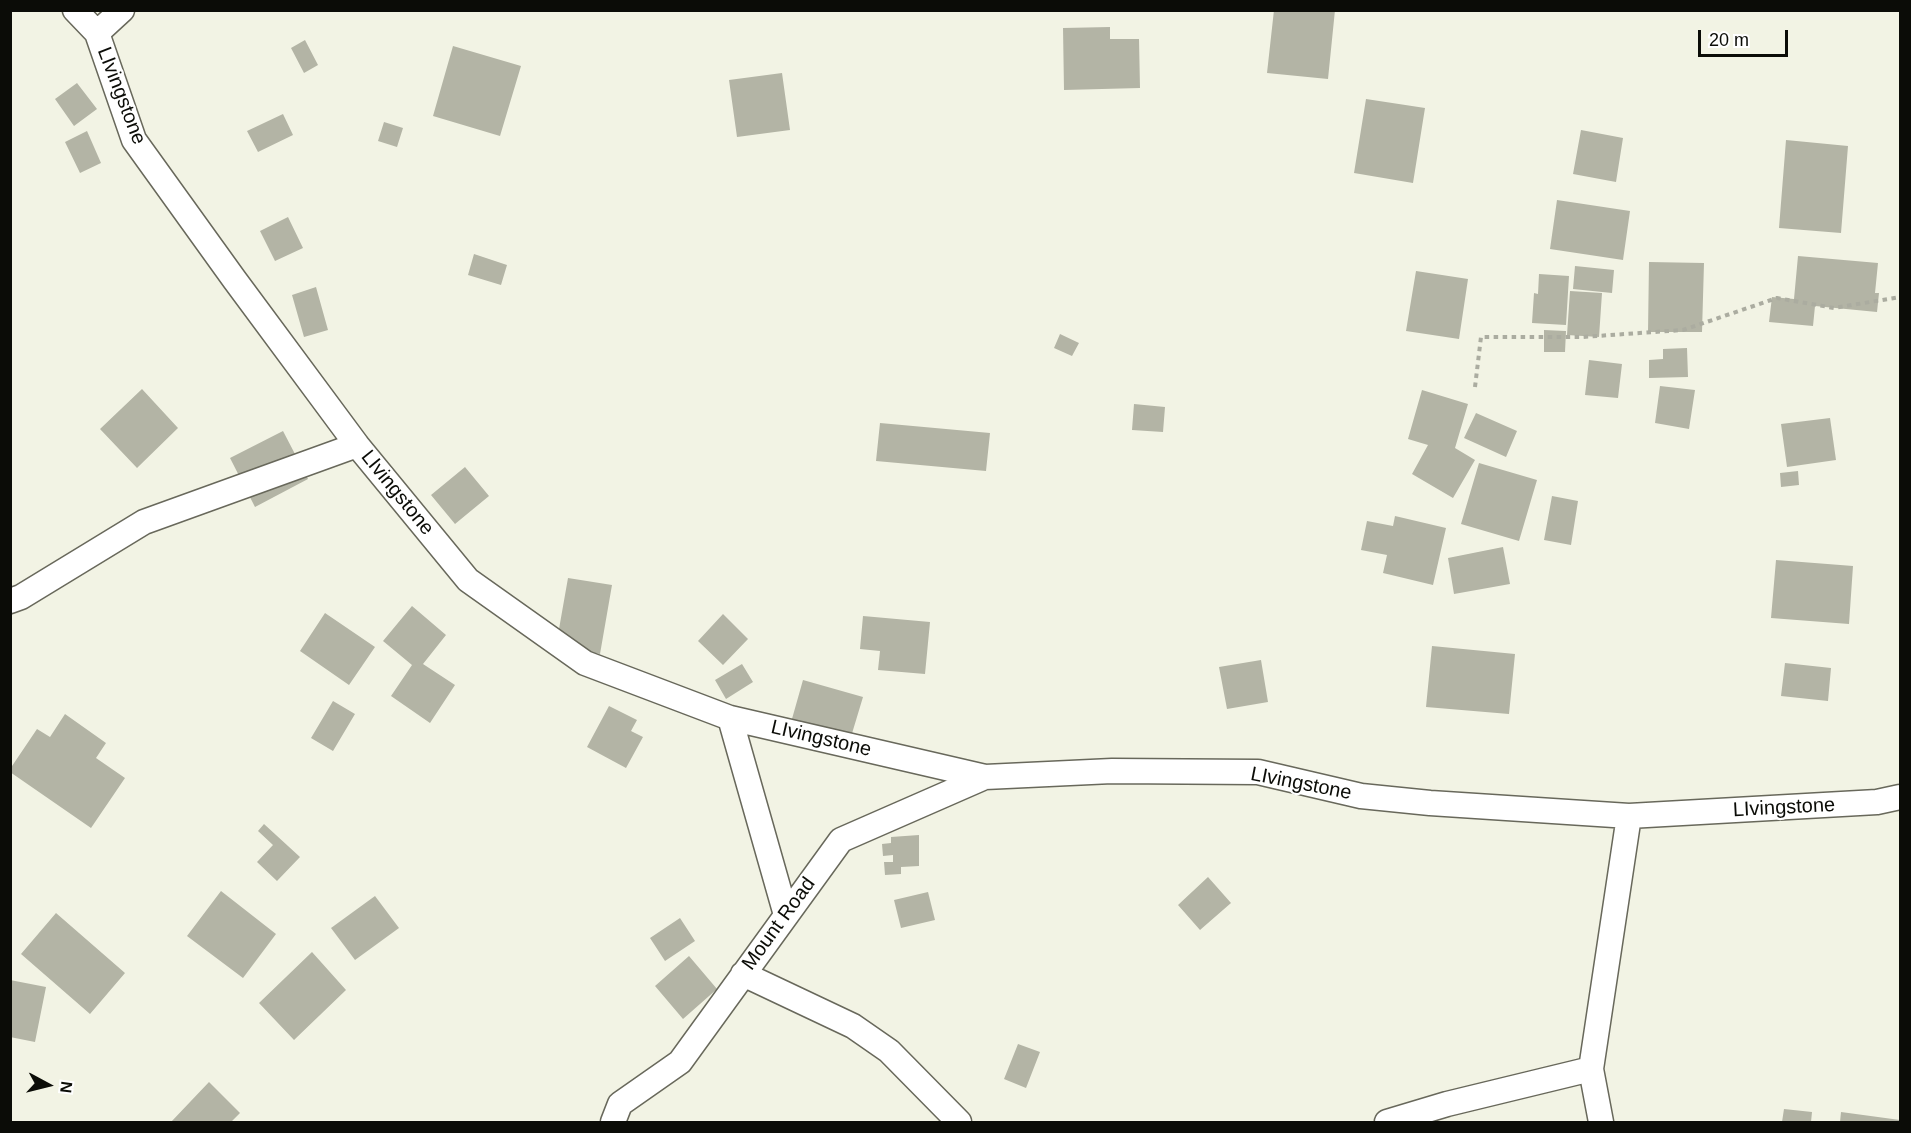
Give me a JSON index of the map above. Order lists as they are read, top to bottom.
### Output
{
  "streets": {
    "street": ["LIvingstone", "Mount Road"]
  },
  "crossings": [
    ["LIvingstone", "Mount Road"]
  ],
  "scale_bar": "20 m",
  "north": "right"
}
